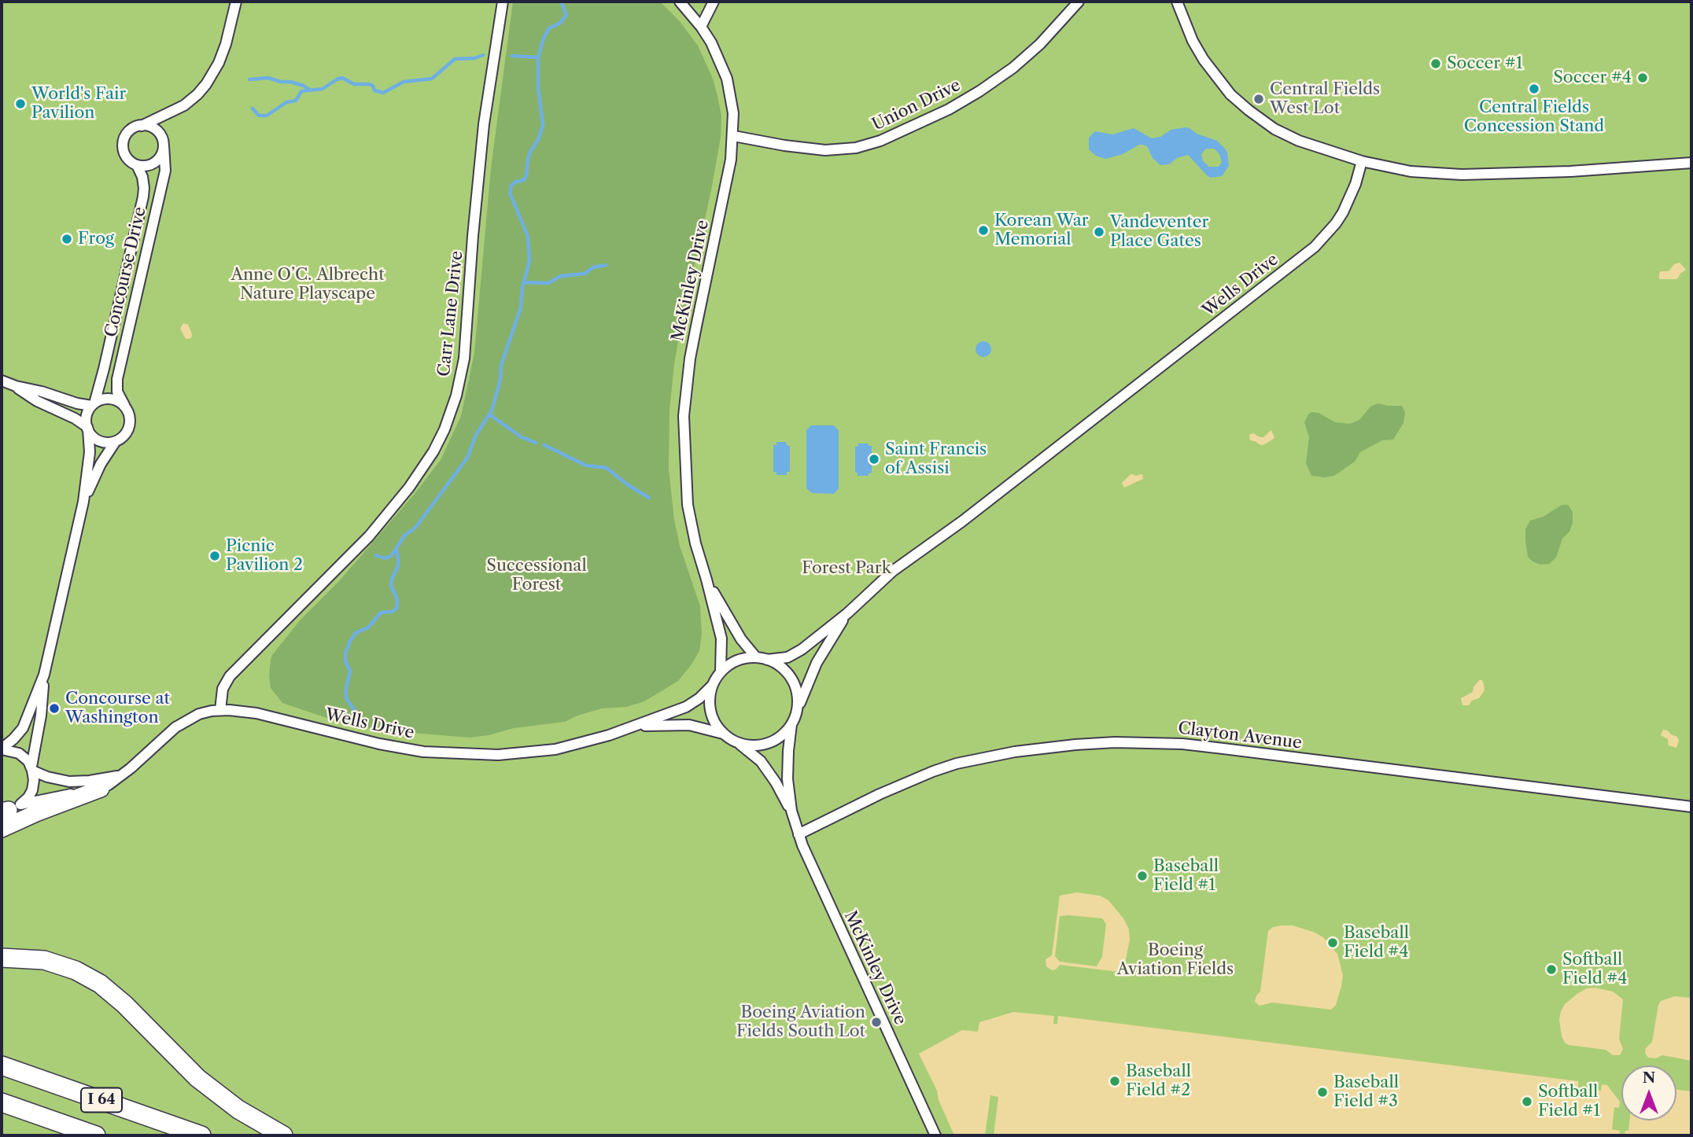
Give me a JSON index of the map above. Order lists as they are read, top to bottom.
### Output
{
  "streets": {
    "highway": ["I 64"],
    "street": [
      "Union Drive",
      "Concourse Drive",
      "McKinley Drive",
      "Wells Drive",
      "Carr Lane Drive",
      "Clayton Avenue"
    ]
  },
  "crossings": [
    ["Union Drive", "McKinley Drive"],
    ["McKinley Drive", "Wells Drive"],
    ["McKinley Drive", "Clayton Avenue"],
    ["Wells Drive", "Carr Lane Drive"]
  ],
  "parks": [
    "Anne O’C. Albrecht Nature Playscape",
    "Successional Forest",
    "Forest Park",
    "Boeing Aviation Fields"
  ],
  "places": [
    "Soccer #1",
    "Soccer #4",
    "Central Fields Concession Stand",
    "Central Fields West Lot",
    "World's Fair Pavilion",
    "Korean War Memorial",
    "Vandeventer Place Gates",
    "Frog",
    "Saint Francis of Assisi",
    "Picnic Pavilion 2",
    "Concourse at Washington",
    "Baseball Field #1",
    "Baseball Field #4",
    "Softball Field #4",
    "Boeing Aviation Fields South Lot",
    "Baseball Field #2",
    "Baseball Field #3",
    "Softball Field #1"
  ],
  "north": "top"
}
